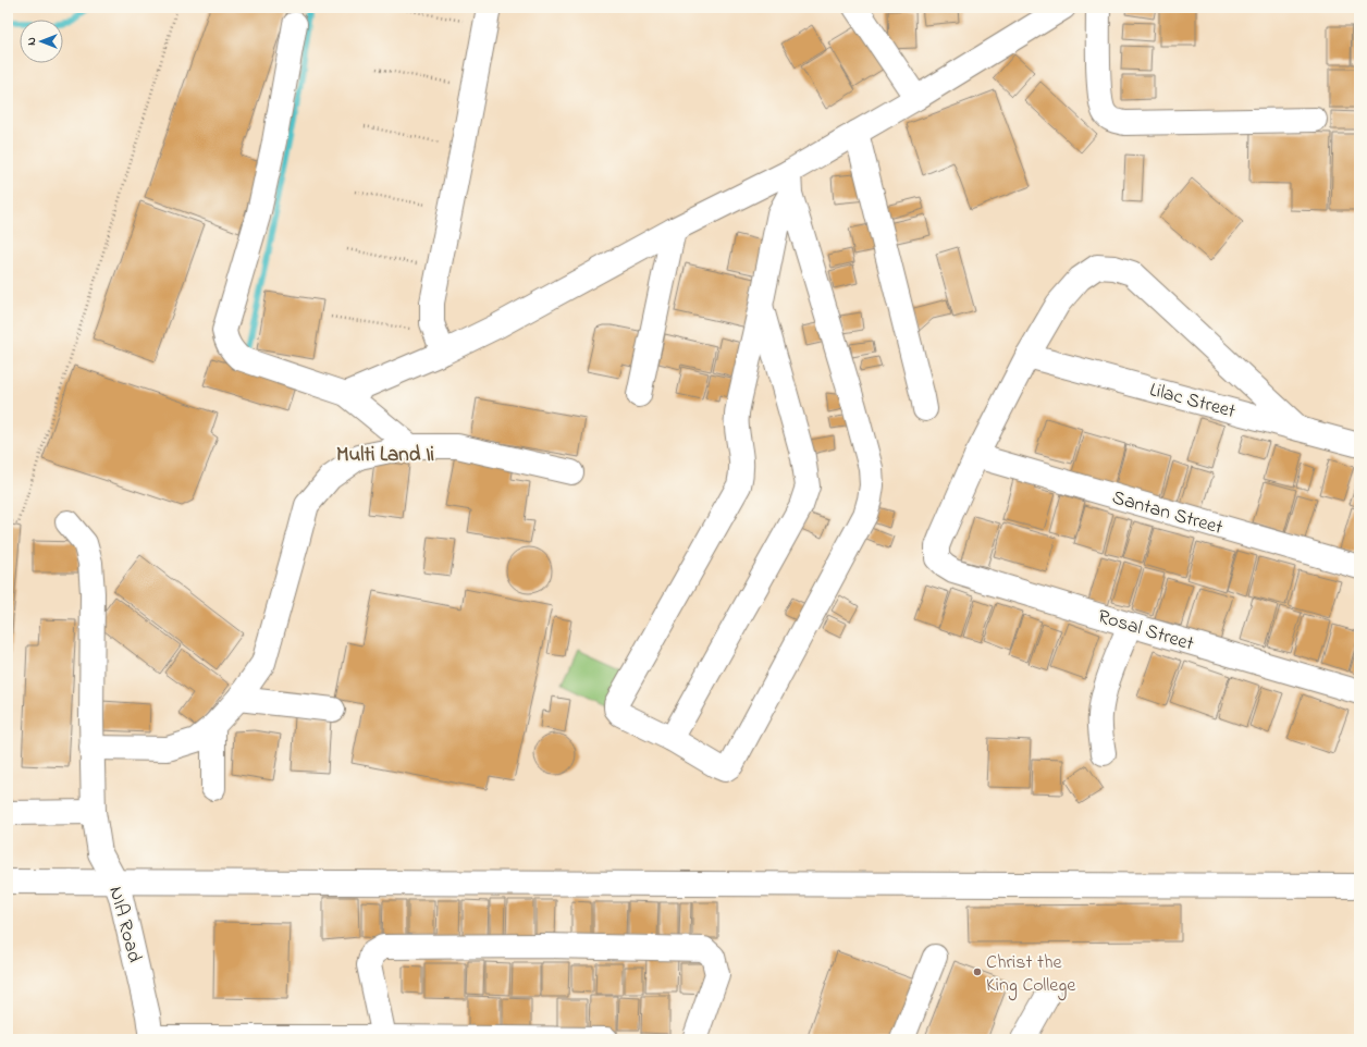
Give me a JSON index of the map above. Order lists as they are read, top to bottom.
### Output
{
  "streets": {
    "street": [
      "Lilac Street",
      "Santan Street",
      "Rosal Street",
      "NIA Road"
    ]
  },
  "crossings": [
    ["Santan Street", "Rosal Street"]
  ],
  "districts": ["Multi Land Ii"],
  "places": ["Christ the King College"],
  "north": "left"
}
